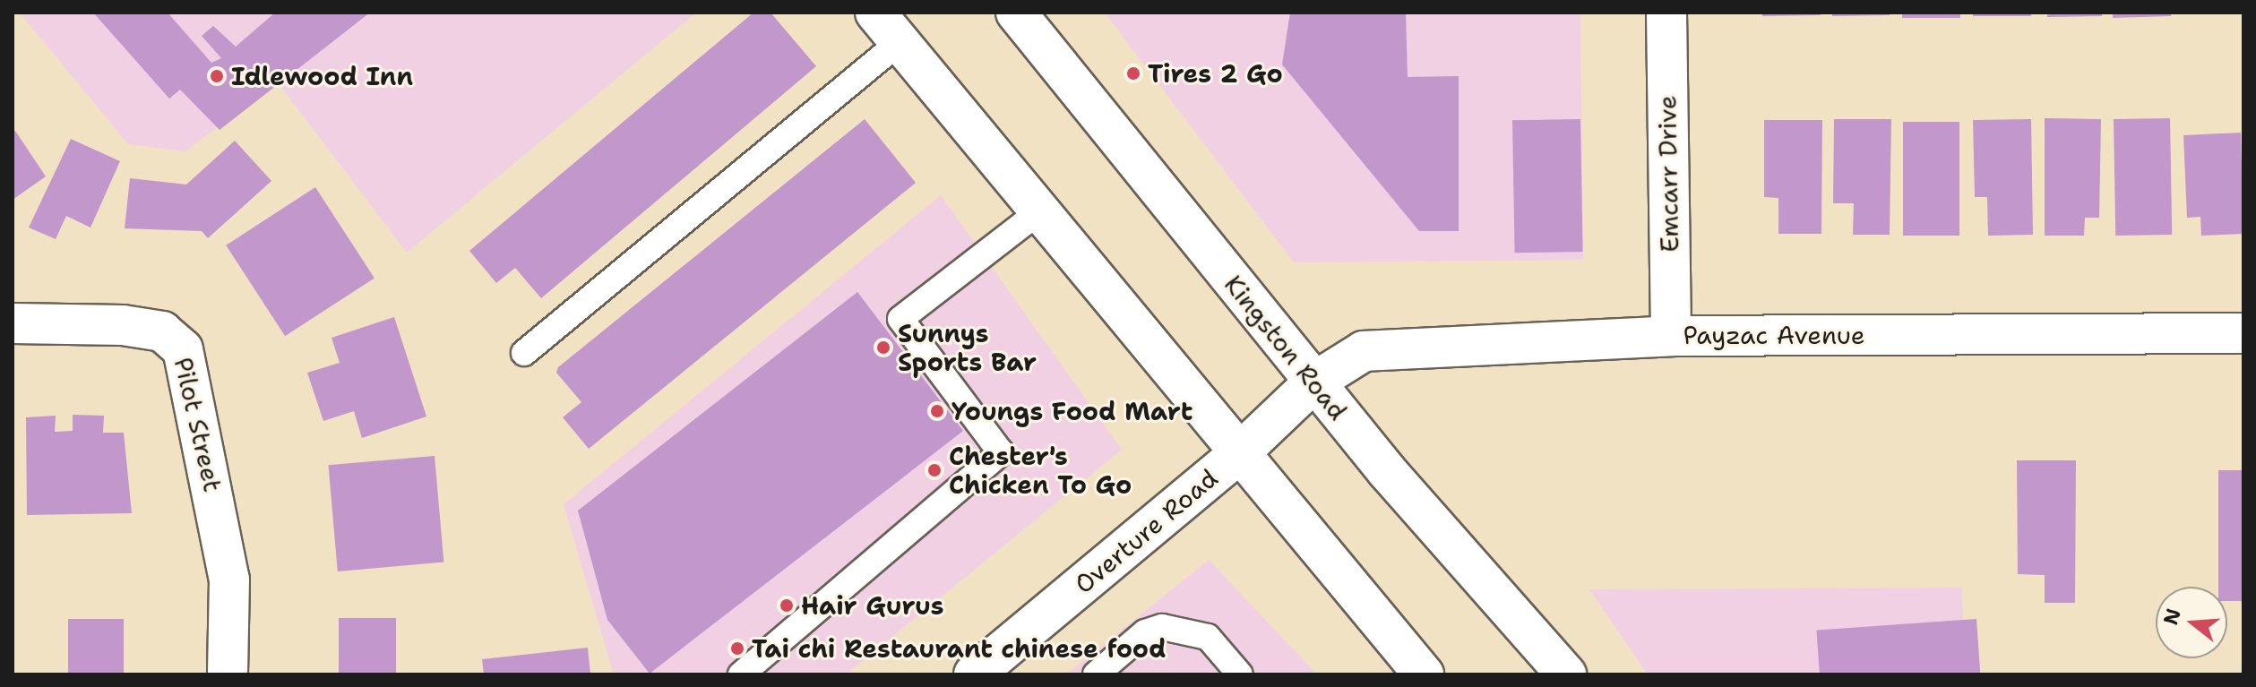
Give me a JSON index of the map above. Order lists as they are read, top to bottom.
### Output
{
  "streets": {
    "street": [
      "Emcarr Drive",
      "Payzac Avenue",
      "Kingston Road",
      "Pilot Street",
      "Overture Road"
    ]
  },
  "crossings": [
    ["Emcarr Drive", "Payzac Avenue"],
    ["Payzac Avenue", "Kingston Road"],
    ["Payzac Avenue", "Overture Road"],
    ["Kingston Road", "Overture Road"]
  ],
  "places": [
    "Tires 2 Go",
    "Idlewood Inn",
    "Sunnys Sports Bar",
    "Youngs Food Mart",
    "Chester's Chicken To Go",
    "Hair Gurus",
    "Tai chi Restaurant chinese food"
  ],
  "north": "left"
}
